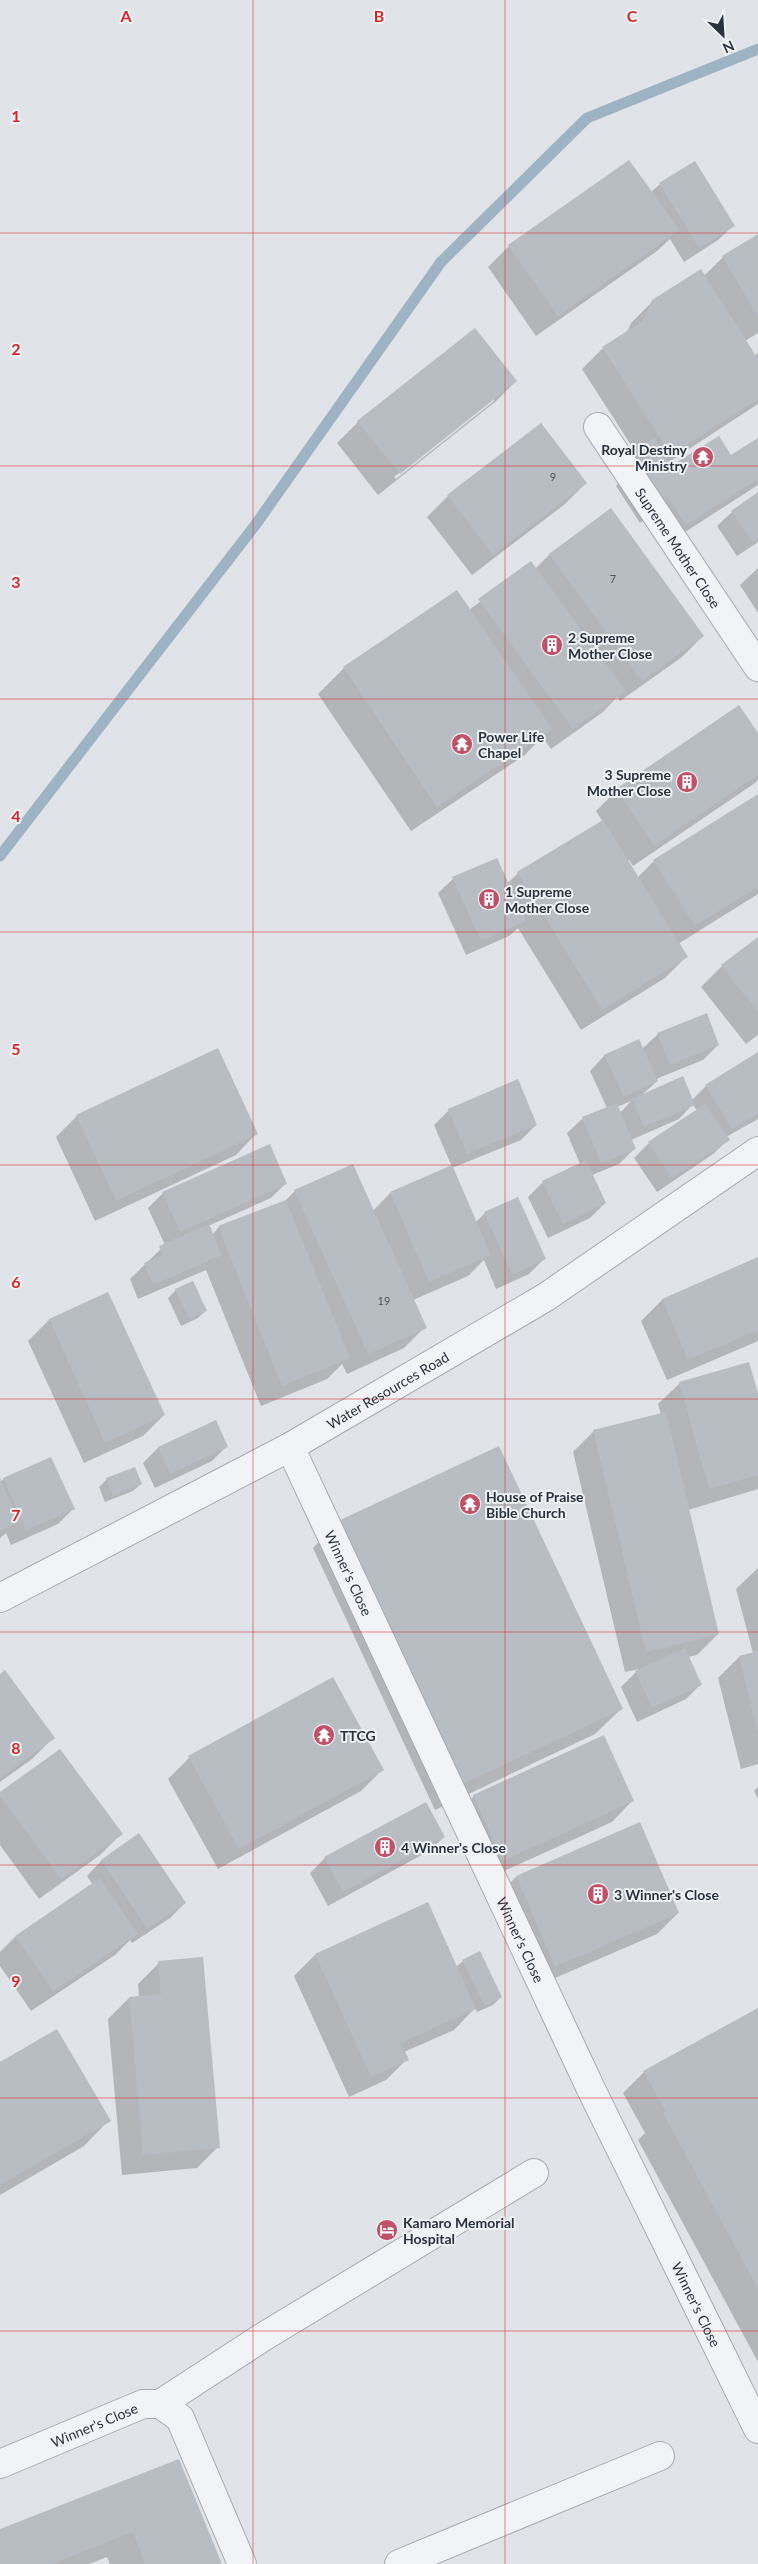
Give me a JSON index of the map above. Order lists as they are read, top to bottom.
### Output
{
  "streets": {
    "street": ["Supreme Mother Close", "Water Resources Road", "Winner's Close"]
  },
  "crossings": [
    ["Water Resources Road", "Winner's Close"]
  ],
  "places": {
    "temple": [
      "Royal Destiny Ministry",
      "Power Life Chapel",
      "House of Praise Bible Church",
      "TTCG"
    ],
    "building": [
      "2 Supreme Mother Close",
      "3 Supreme Mother Close",
      "1 Supreme Mother Close",
      "4 Winner's Close",
      "3 Winner's Close"
    ],
    "hotel": ["Kamaro Memorial Hospital"]
  },
  "house_numbers": ["9", "7", "19"],
  "north": "bottom right",
  "grid": {
    "columns": ["A", "B", "C"],
    "rows": [
      "1",
      "2",
      "3",
      "4",
      "5",
      "6",
      "7",
      "8",
      "9"
    ]
  }
}
